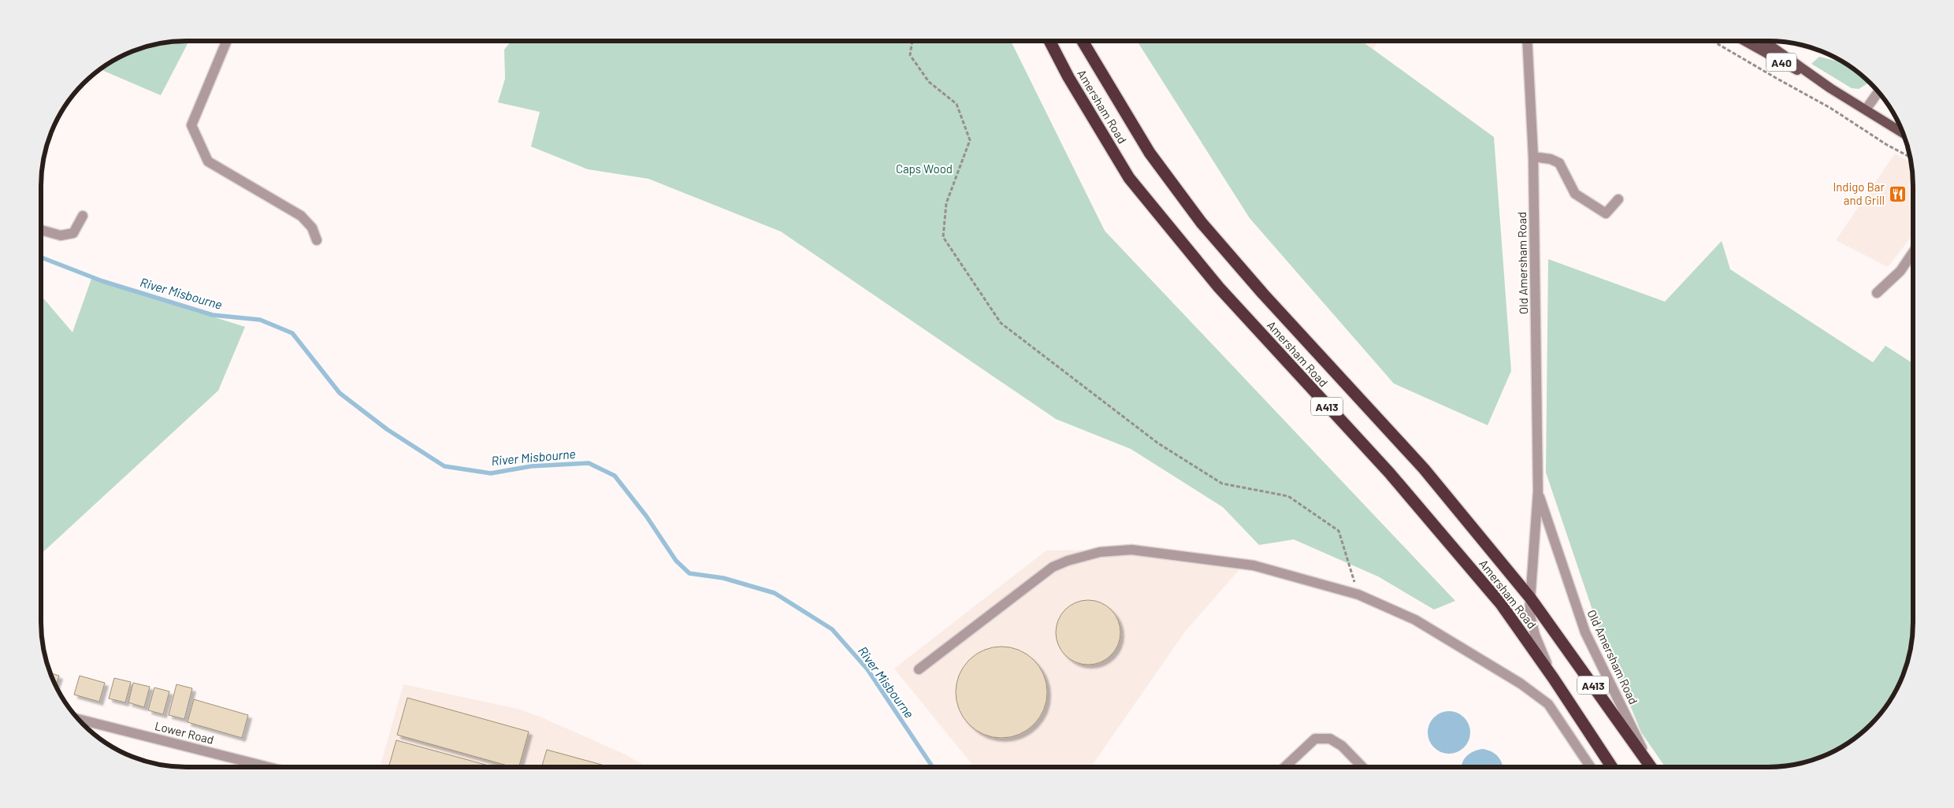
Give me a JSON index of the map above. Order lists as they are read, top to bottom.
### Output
{
  "streets": {
    "highway": ["Amersham Road", "A413"],
    "main road": ["A40"],
    "street": ["Old Amersham Road", "Lower Road"]
  },
  "crossings": [
    ["Amersham Road", "Old Amersham Road"],
    ["Old Amersham Road", "A413"]
  ],
  "water": ["River Misbourne"],
  "parks": ["Caps Wood"],
  "places": {
    "restaurant": ["Indigo Bar and Grill"]
  }
}
